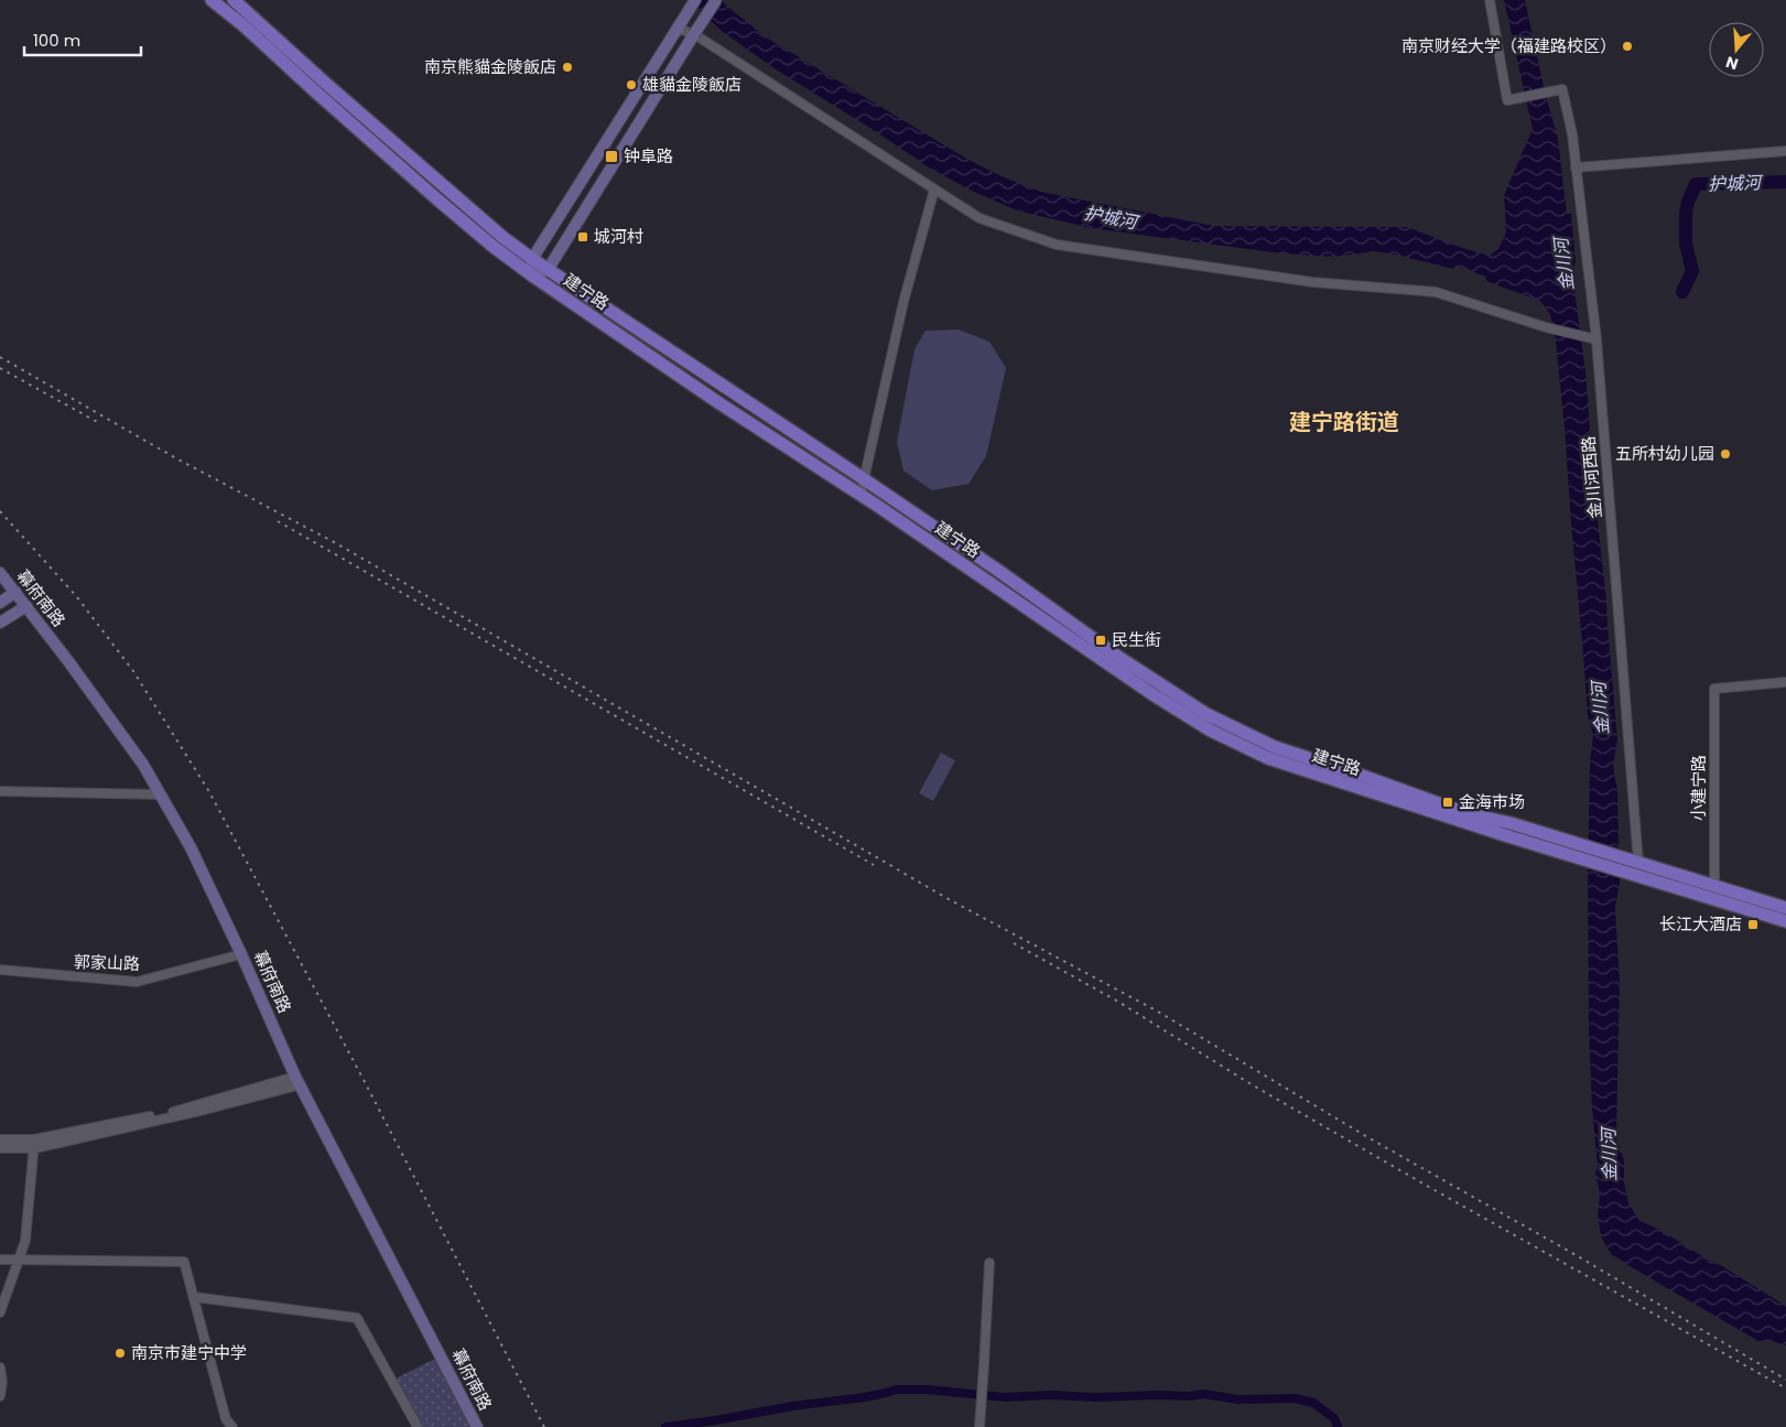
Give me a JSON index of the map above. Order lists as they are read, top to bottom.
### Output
{
  "streets": {
    "main road": ["建宁路"],
    "street": [
      "金川河西路",
      "幕府南路",
      "小建宁路",
      "郭家山路"
    ]
  },
  "crossings": [
    ["建宁路", "金川河西路"],
    ["建宁路", "小建宁路"],
    ["幕府南路", "郭家山路"]
  ],
  "districts": ["建宁路街道"],
  "water": ["护城河", "金川河"],
  "places": {
    "other": [
      "南京财经大学（福建路校区）",
      "南京熊貓金陵飯店",
      "雄貓金陵飯店",
      "五所村幼儿园",
      "南京市建宁中学"
    ],
    "transit": [
      "钟阜路",
      "城河村",
      "民生街",
      "金海市场",
      "长江大酒店"
    ]
  },
  "scale_bar": "100 m",
  "north": "bottom"
}
